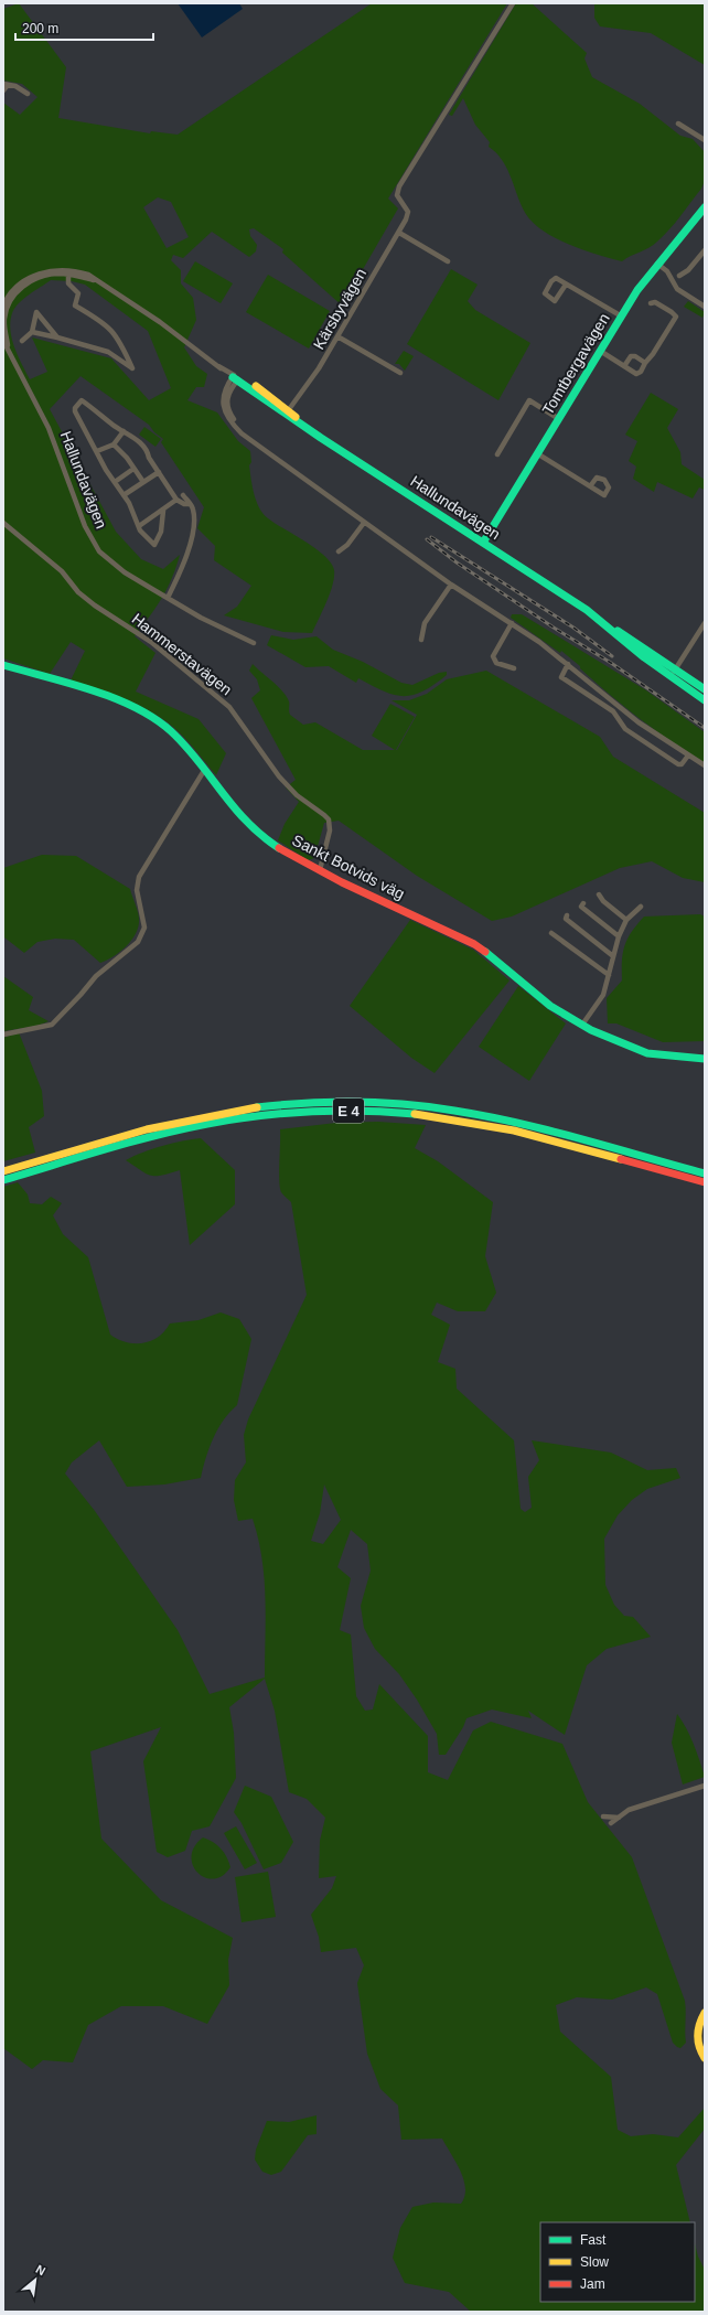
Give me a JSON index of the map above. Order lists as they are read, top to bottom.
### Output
{
  "streets": {
    "main road": [
      "Tomtbergavägen",
      "Hallundavägen",
      "Sankt Botvids väg",
      "E 4"
    ],
    "street": ["Kärsbyvägen", "Hammerstavägen"]
  },
  "crossings": [
    ["Kärsbyvägen", "Hallundavägen"],
    ["Tomtbergavägen", "Hallundavägen"],
    ["Hammerstavägen", "Sankt Botvids väg"]
  ],
  "legend": ["Fast", "Slow", "Jam"],
  "scale_bar": "200 m",
  "north": "top right"
}
